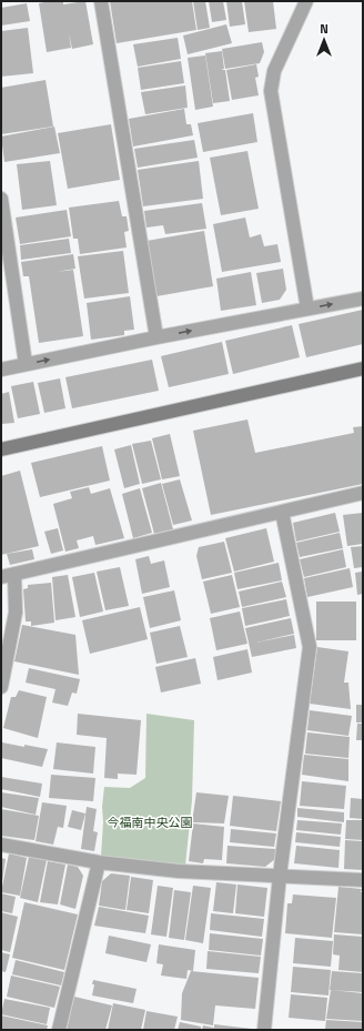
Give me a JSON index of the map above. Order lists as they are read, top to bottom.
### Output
{
  "parks": ["今福南中央公園"],
  "north": "top"
}
